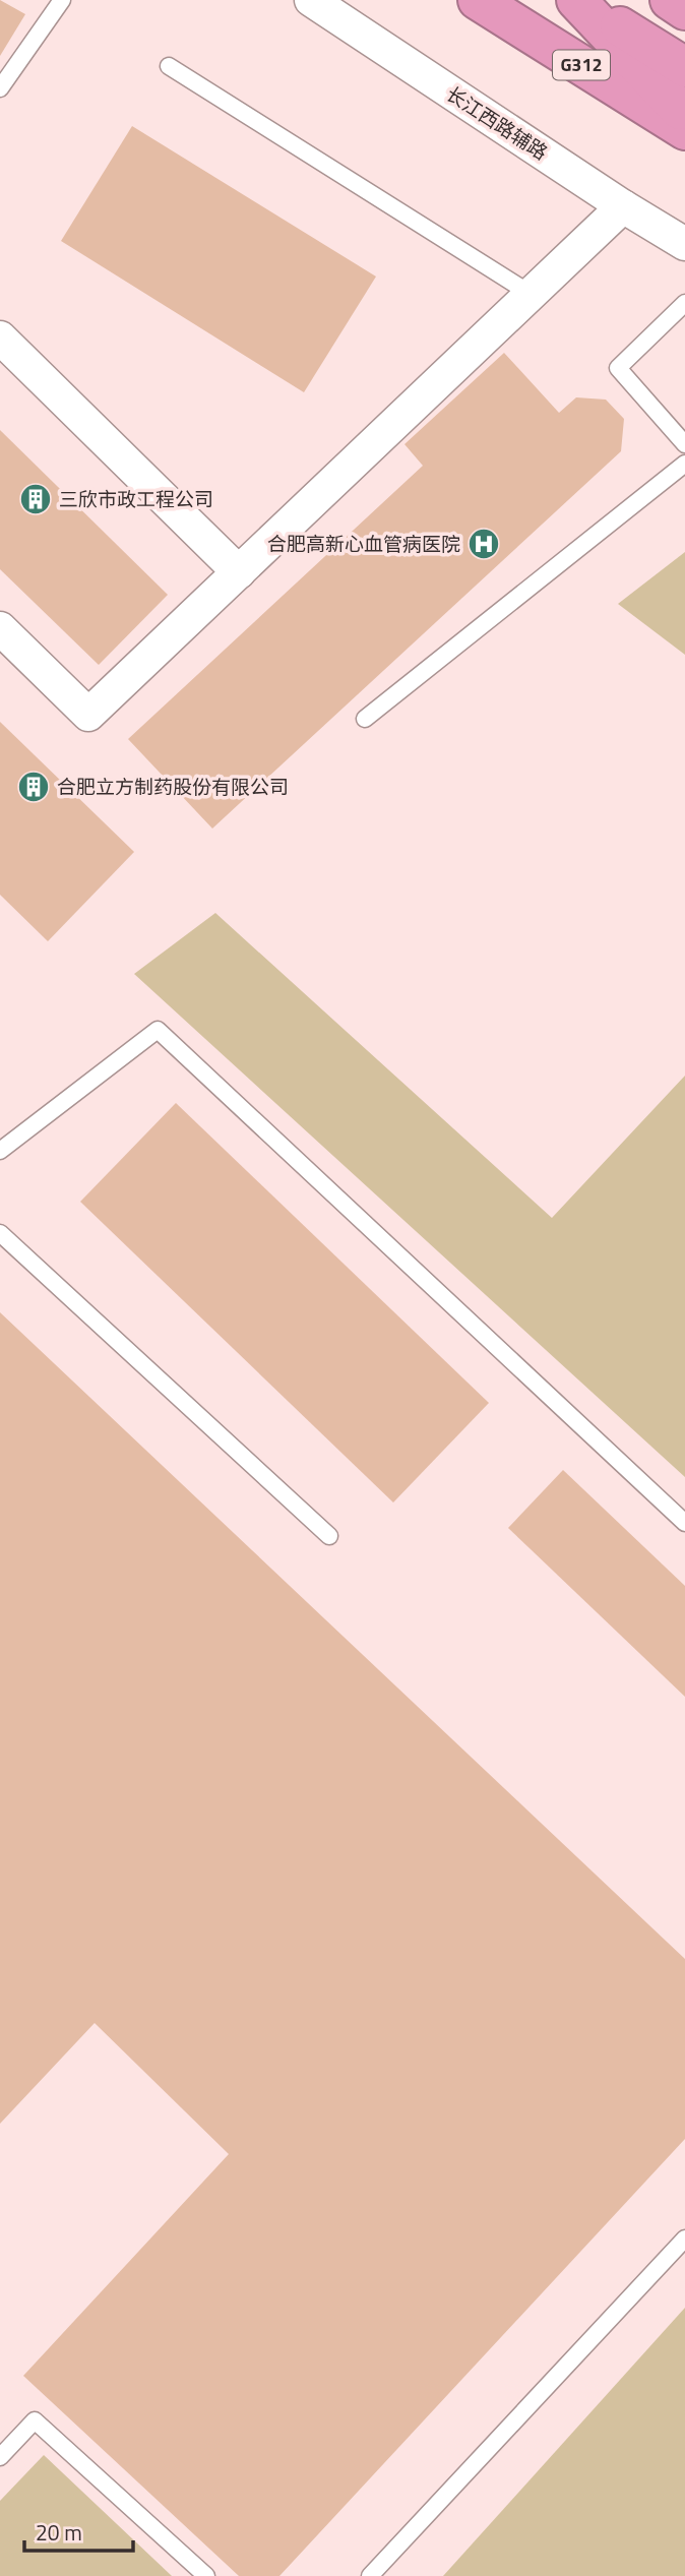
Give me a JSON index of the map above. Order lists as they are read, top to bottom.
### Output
{
  "streets": {
    "highway": ["G312"],
    "street": ["长江西路辅路"]
  },
  "places": {
    "building": ["三欣市政工程公司", "合肥立方制药股份有限公司"],
    "hospital": ["合肥高新心血管病医院"]
  },
  "scale_bar": "20 m"
}
